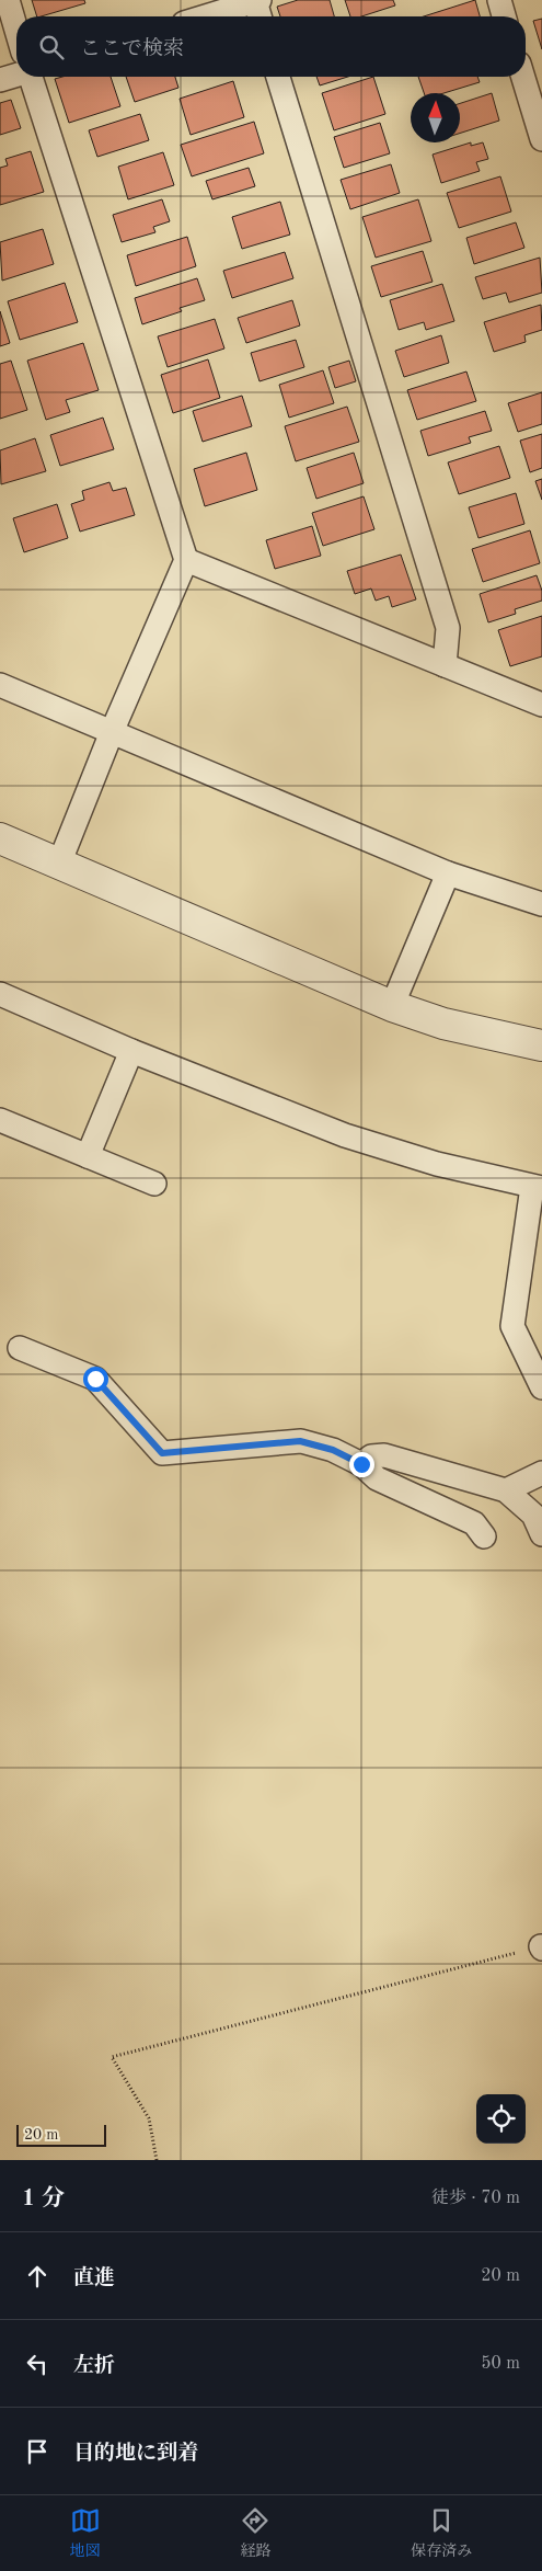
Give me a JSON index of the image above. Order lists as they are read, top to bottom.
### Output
{
  "scale_bar": "20 m",
  "north": "top",
  "page": {
    "search": "ここで検索",
    "scale": "20 m",
    "heading": ["1 分", "徒歩 · 70 m"],
    "list": [
      ["直進", "20 m"],
      ["左折", "50 m"],
      "目的地に到着"
    ],
    "nav": ["地図", "経路", "保存済み"]
  }
}
